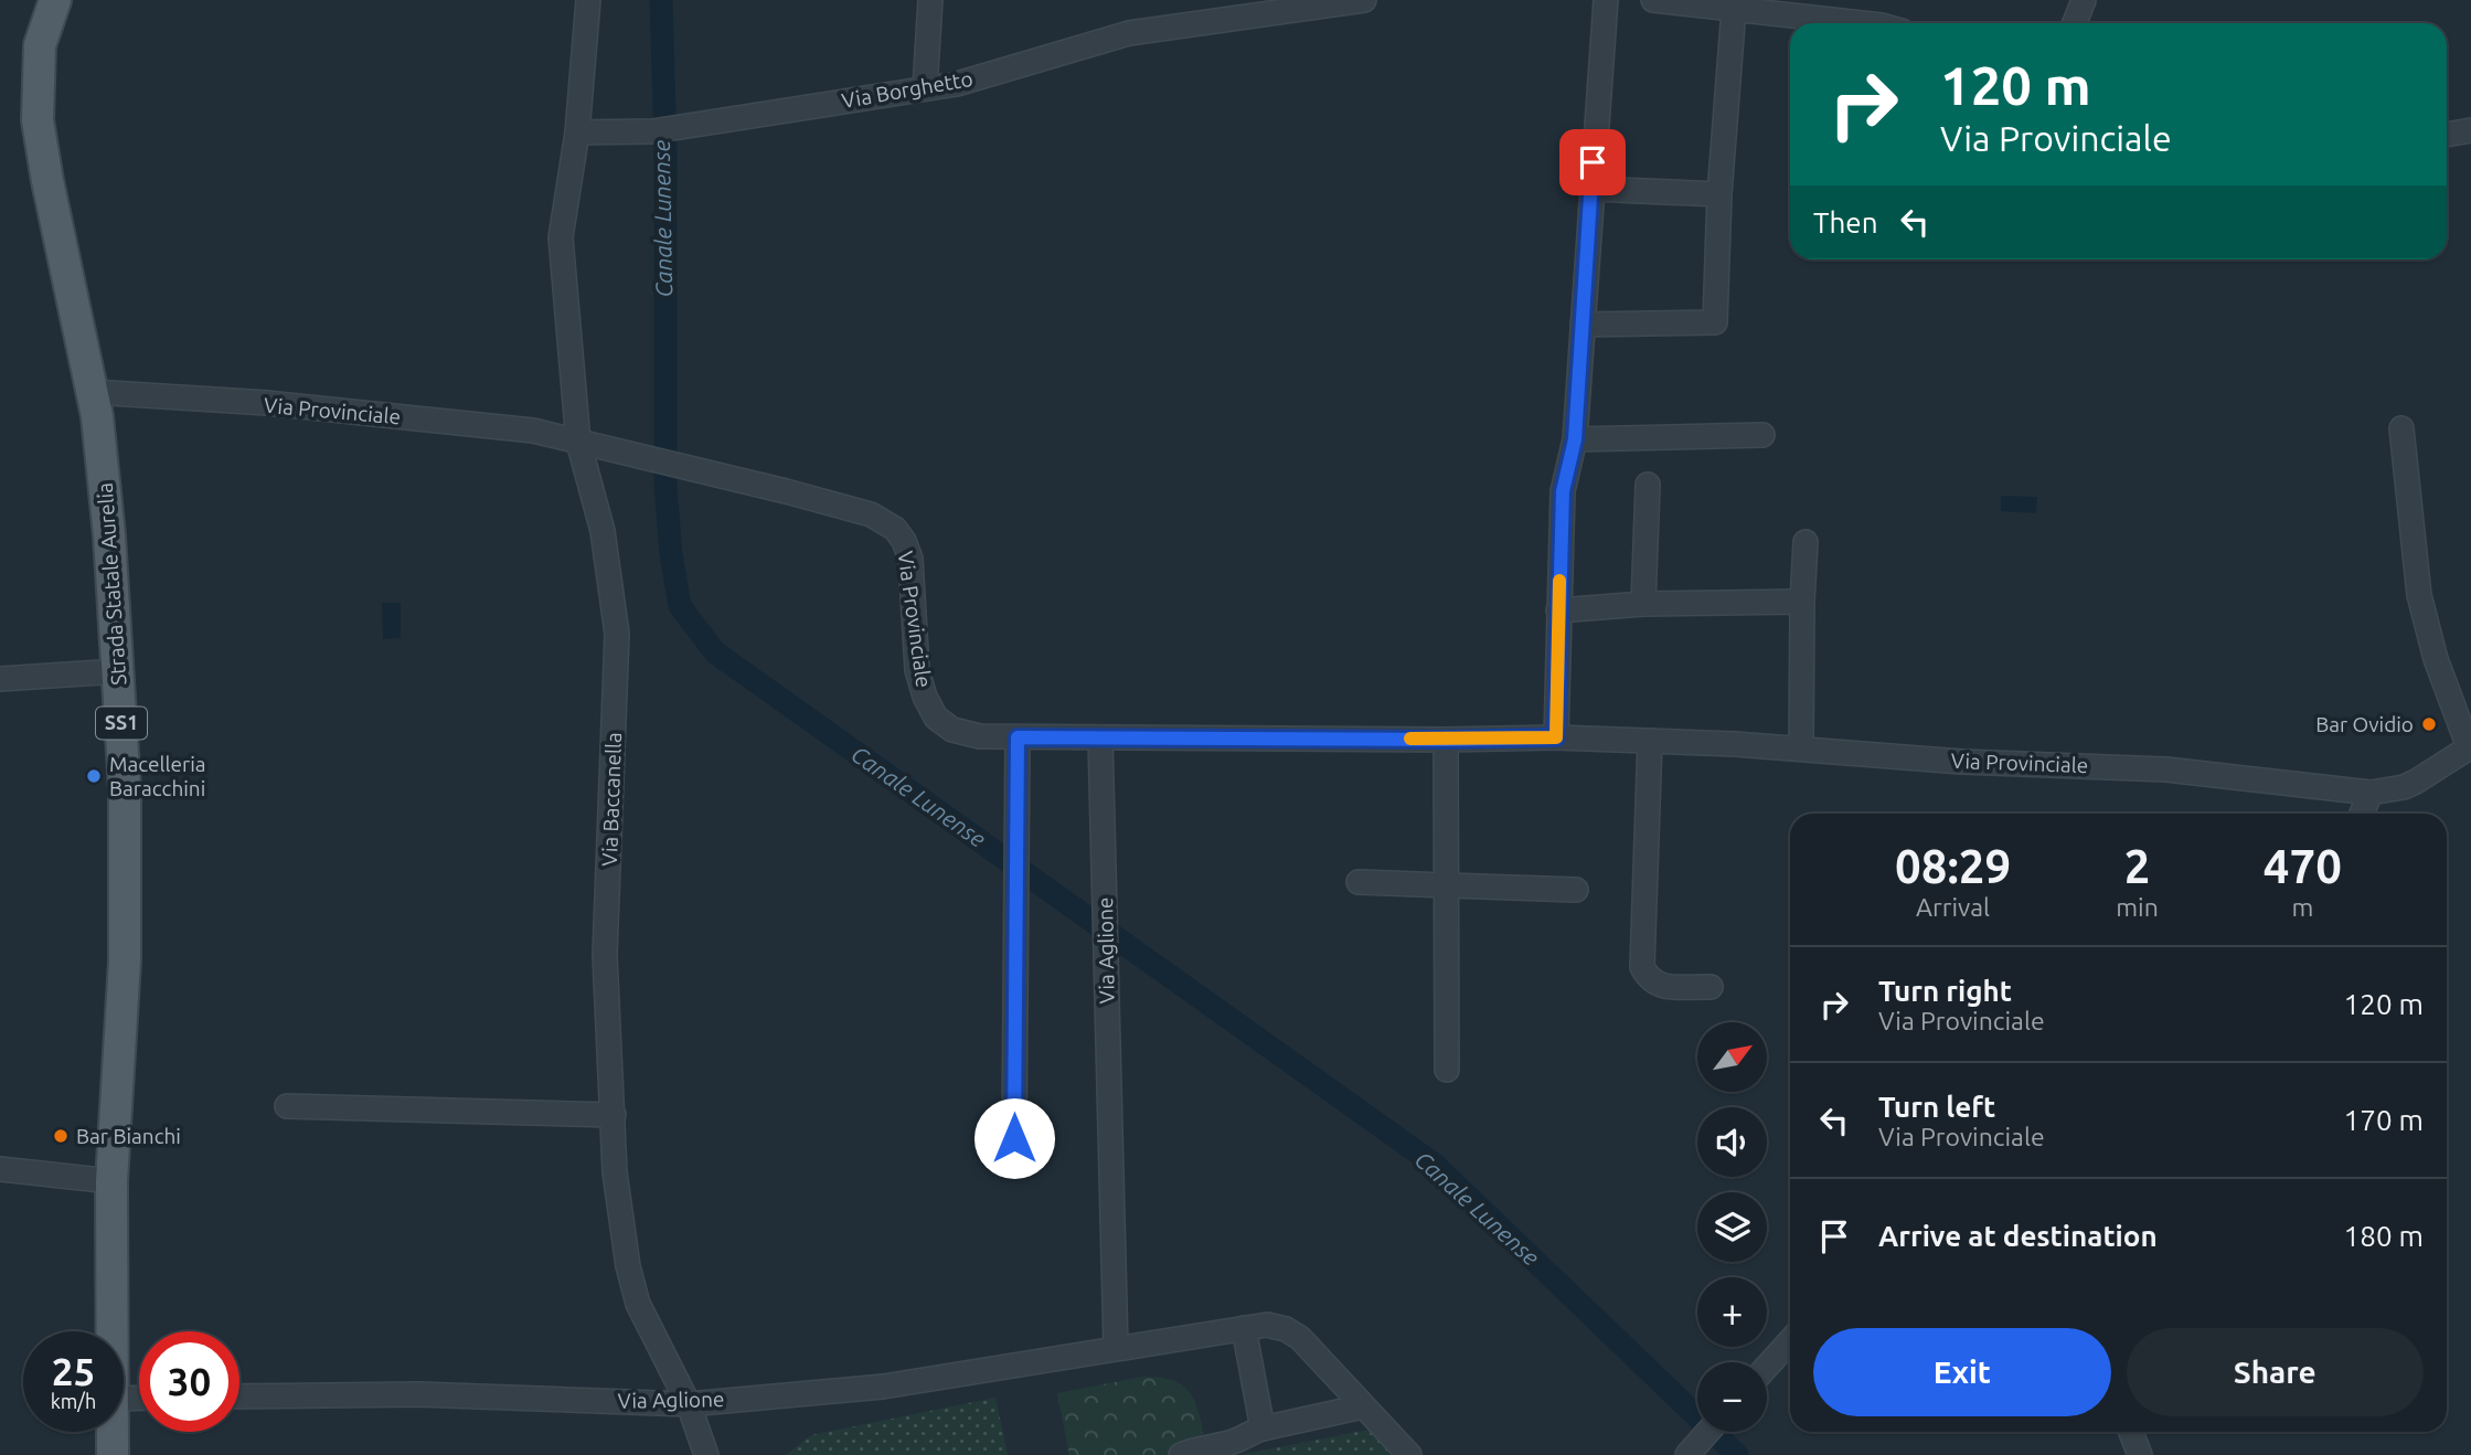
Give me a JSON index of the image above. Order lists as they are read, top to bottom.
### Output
{
  "streets": {
    "main road": ["Strada Statale Aurelia", "SS1"],
    "street": [
      "Via Borghetto",
      "Via Provinciale",
      "Via Baccanella",
      "Via Aglione"
    ]
  },
  "crossings": [
    ["Via Borghetto", "Via Baccanella"],
    ["Via Provinciale", "Strada Statale Aurelia"],
    ["Via Provinciale", "Via Baccanella"],
    ["Via Provinciale", "Via Aglione"],
    ["Via Baccanella", "Via Aglione"]
  ],
  "water": ["Canale Lunense"],
  "places": ["Bar Ovidio", "Macelleria Baracchini", "Bar Bianchi"],
  "north": "top right",
  "page": {
    "turn": ["120 m", "Via Provinciale"],
    "then": "Then",
    "eta": [
      "08:29",
      "Arrival",
      "2",
      "min",
      "470",
      "m"
    ],
    "list": [
      {
        "name": "Turn right",
        "note": "Via Provinciale",
        "value": "120 m"
      },
      {
        "name": "Turn left",
        "note": "Via Provinciale",
        "value": "170 m"
      },
      {
        "name": "Arrive at destination",
        "value": "180 m"
      }
    ],
    "map_buttons": ["+", "−"],
    "buttons": ["Exit", "Share"],
    "speed": "25 km/h",
    "limit": "30"
  }
}
